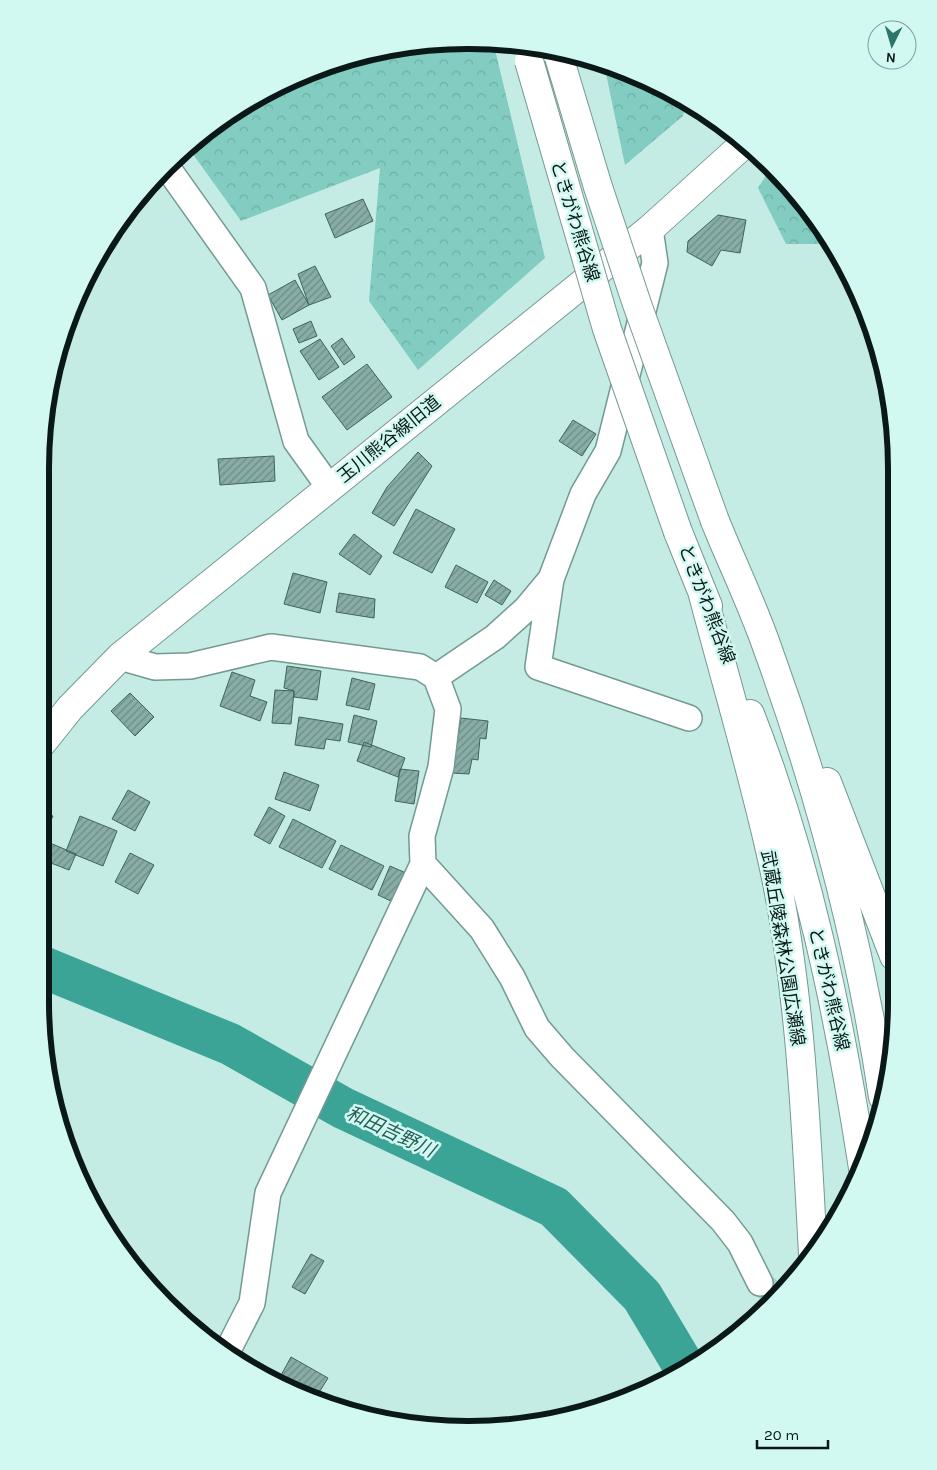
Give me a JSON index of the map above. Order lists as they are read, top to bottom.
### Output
{
  "streets": {
    "main road": ["ときがわ熊谷線", "玉川熊谷線旧道", "武蔵丘陵森林公園広瀬線"]
  },
  "crossings": [
    ["ときがわ熊谷線", "武蔵丘陵森林公園広瀬線"]
  ],
  "water": ["和田吉野川"],
  "scale_bar": "20 m",
  "north": "bottom"
}
